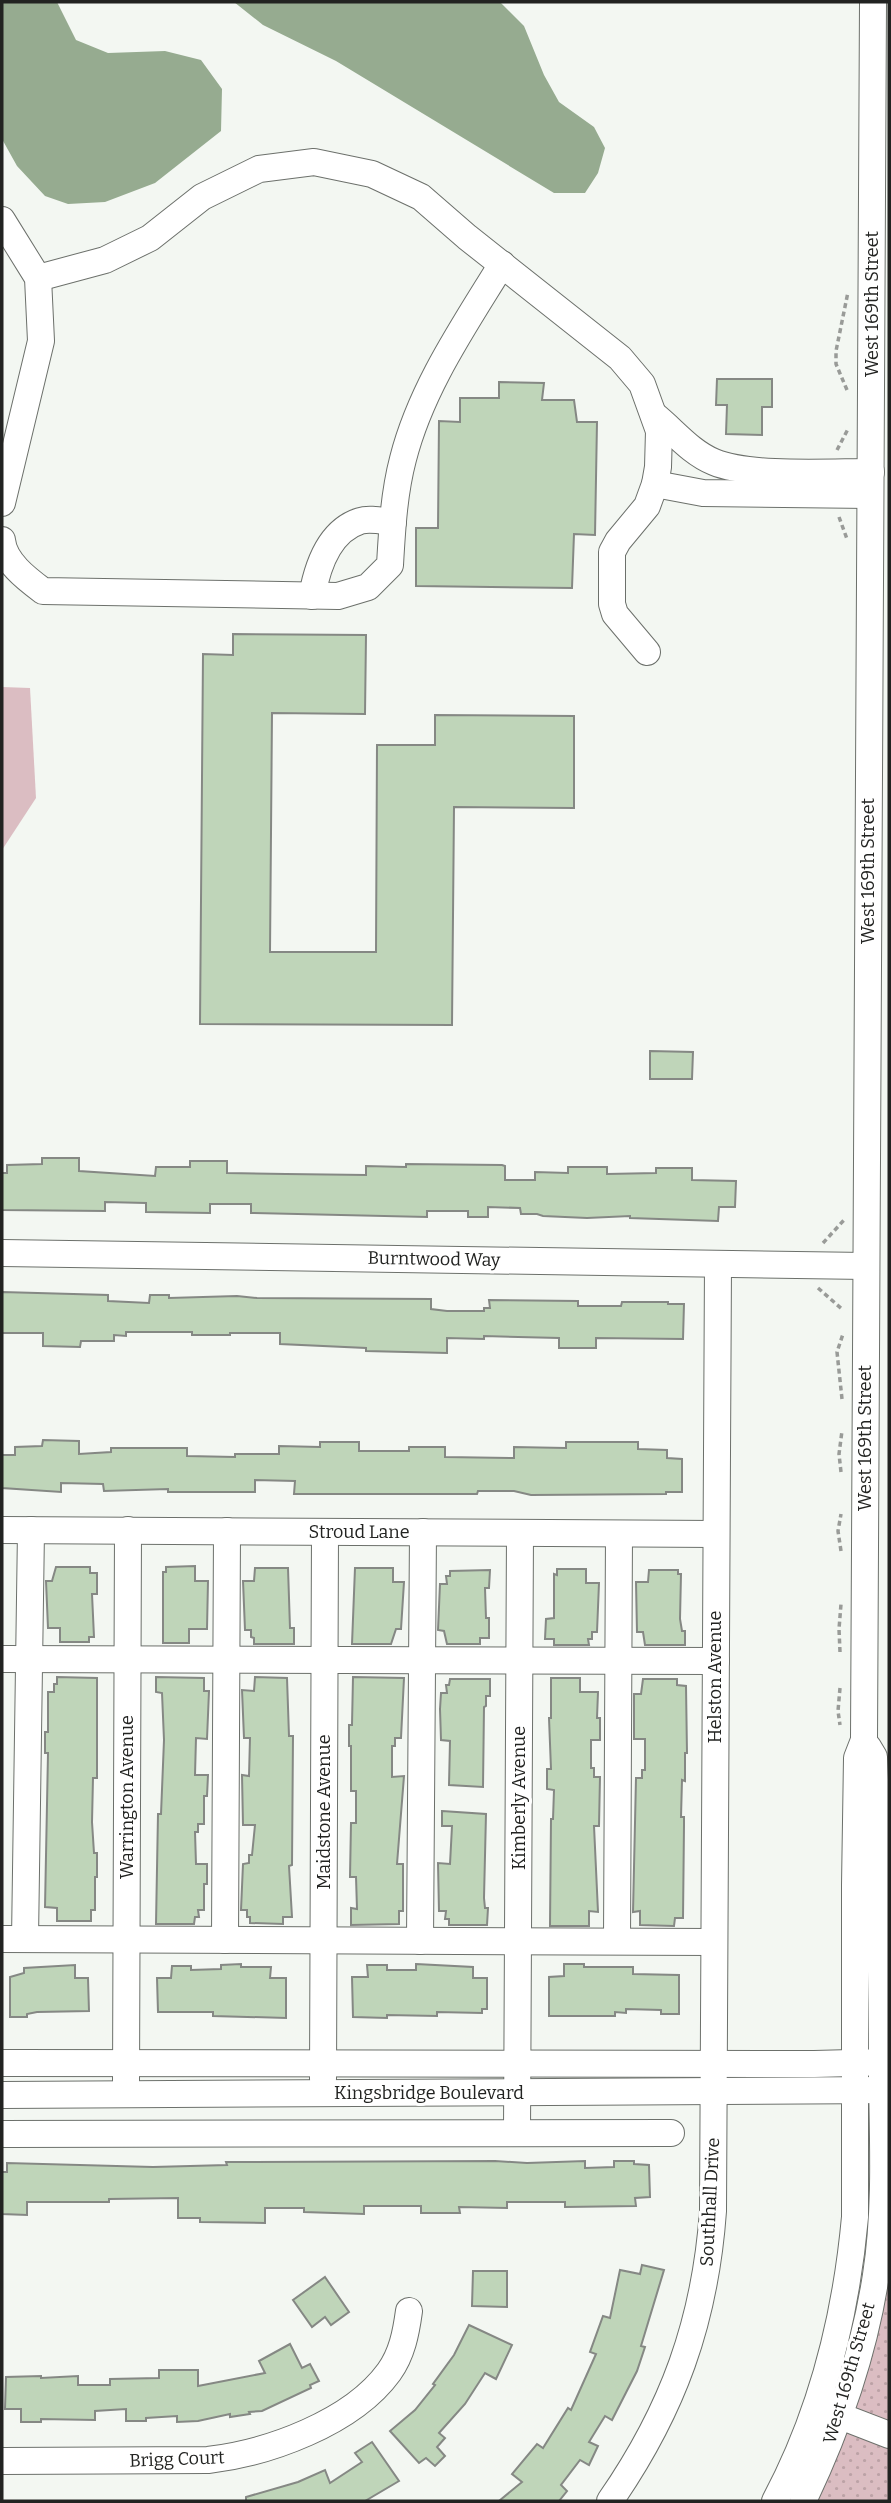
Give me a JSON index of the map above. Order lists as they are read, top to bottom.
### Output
{
  "streets": {
    "street": [
      "West 169th Street",
      "Burntwood Way",
      "Stroud Lane",
      "Helston Avenue",
      "Warrington Avenue",
      "Kimberly Avenue",
      "Maidstone Avenue",
      "Kingsbridge Boulevard",
      "Southhall Drive",
      "Brigg Court"
    ]
  },
  "crossings": [
    ["West 169th Street", "Burntwood Way"],
    ["West 169th Street", "Kingsbridge Boulevard"],
    ["Burntwood Way", "Helston Avenue"],
    ["Stroud Lane", "Helston Avenue"],
    ["Stroud Lane", "Warrington Avenue"],
    ["Stroud Lane", "Kimberly Avenue"],
    ["Stroud Lane", "Maidstone Avenue"],
    ["Helston Avenue", "Kingsbridge Boulevard"],
    ["Helston Avenue", "Southhall Drive"],
    ["Warrington Avenue", "Kingsbridge Boulevard"],
    ["Kimberly Avenue", "Kingsbridge Boulevard"],
    ["Maidstone Avenue", "Kingsbridge Boulevard"],
    ["Kingsbridge Boulevard", "Southhall Drive"]
  ]
}
